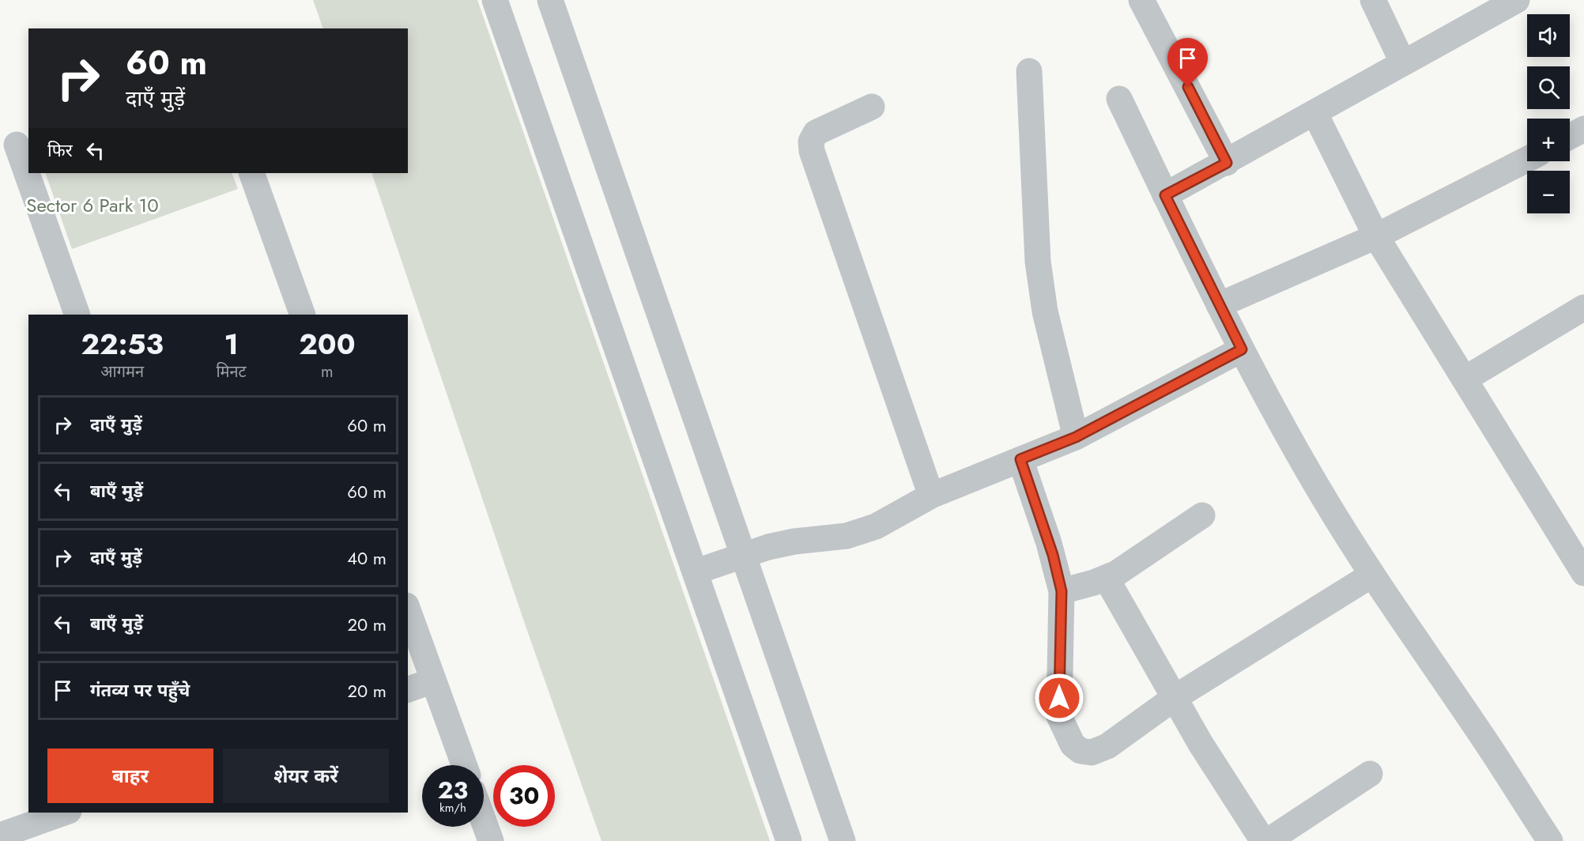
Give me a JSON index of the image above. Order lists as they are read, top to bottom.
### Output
{
  "parks": ["Sector 6 Park 10"],
  "page": {
    "map_buttons": ["+", "−"],
    "turn": ["60 m", "दाएँ मुड़ें"],
    "then": "फिर",
    "eta": [
      "22:53",
      "आगमन",
      "1",
      "मिनट",
      "200",
      "m"
    ],
    "list": [
      {
        "name": "दाएँ मुड़ें",
        "value": "60 m"
      },
      {
        "name": "बाएँ मुड़ें",
        "value": "60 m"
      },
      {
        "name": "दाएँ मुड़ें",
        "value": "40 m"
      },
      {
        "name": "बाएँ मुड़ें",
        "value": "20 m"
      },
      {
        "name": "गंतव्य पर पहुँचे",
        "value": "20 m"
      }
    ],
    "buttons": ["बाहर", "शेयर करें"],
    "speed": "23 km/h",
    "limit": "30"
  }
}
